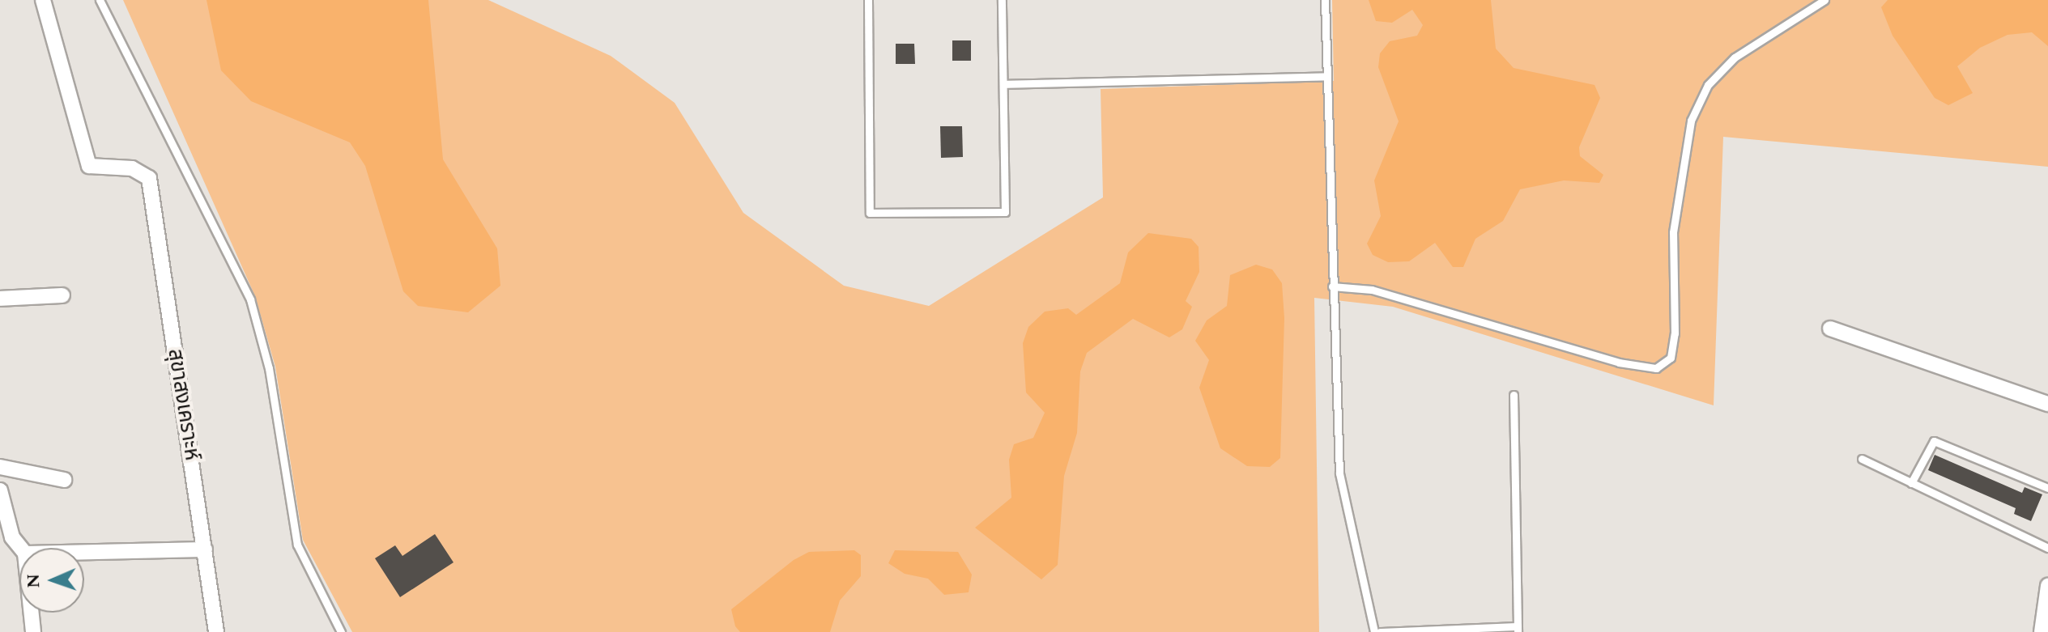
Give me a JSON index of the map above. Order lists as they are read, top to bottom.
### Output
{
  "streets": {
    "street": ["สุขาสงเคราะห์"]
  },
  "north": "left"
}
